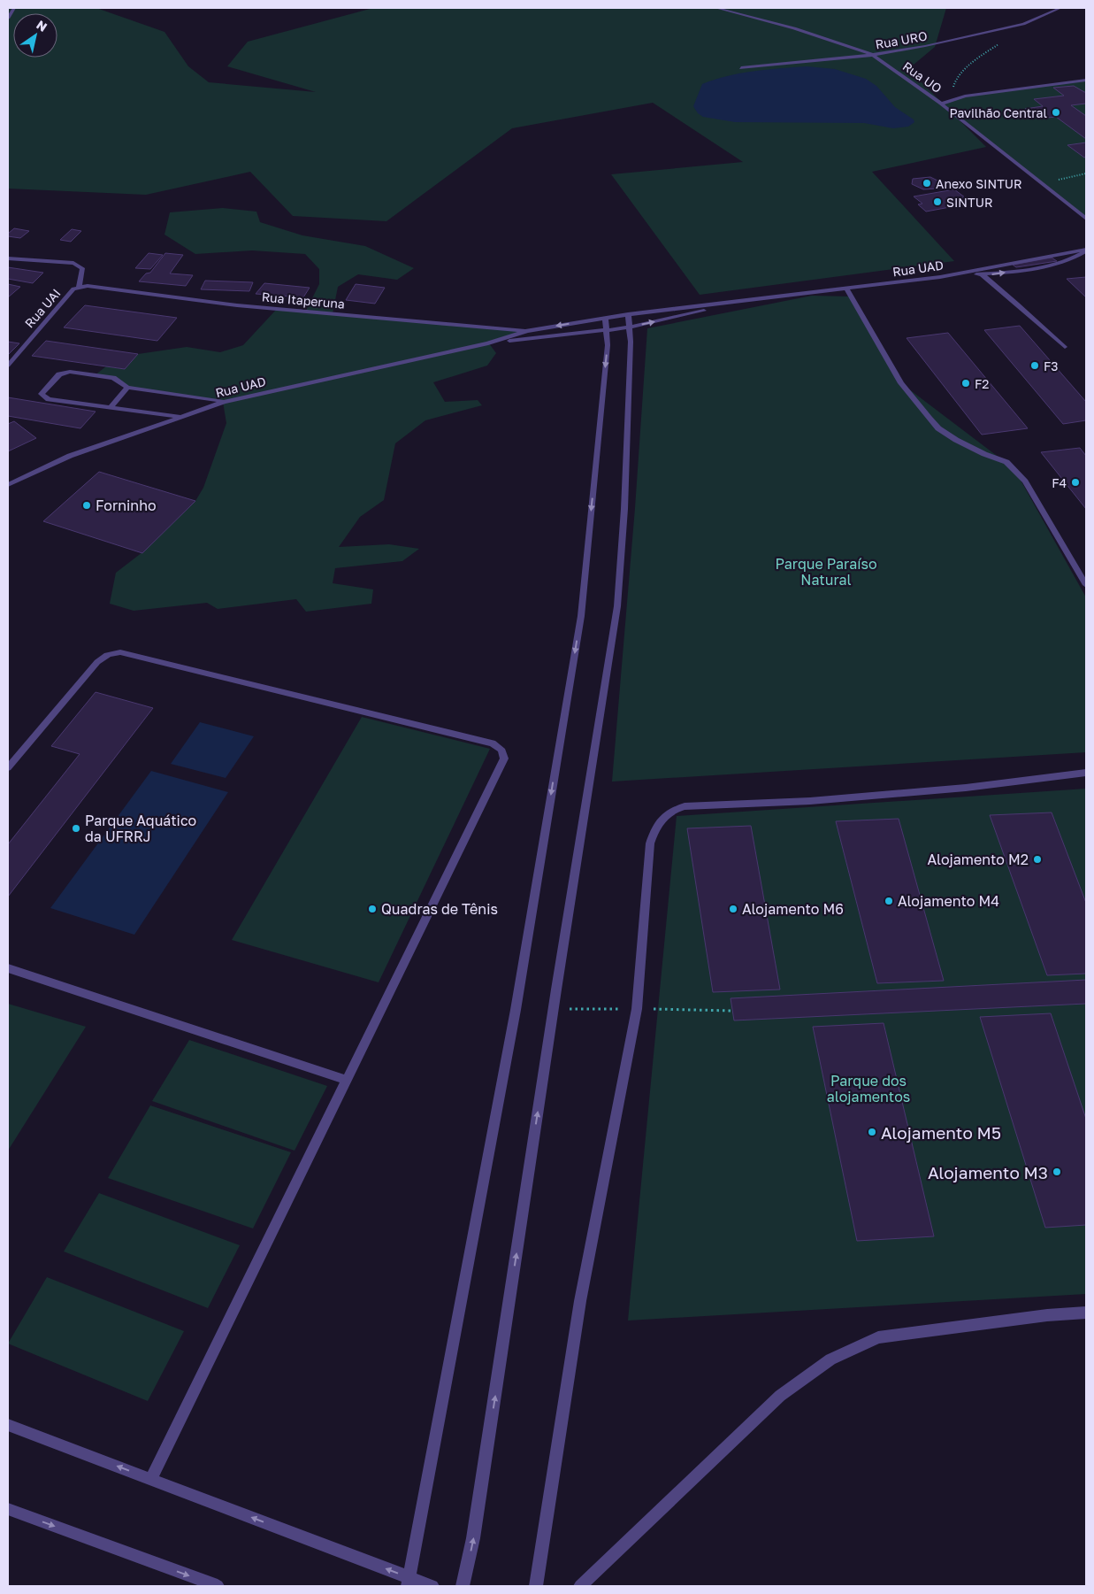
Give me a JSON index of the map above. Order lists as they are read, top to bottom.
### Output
{
  "streets": {
    "lane": [
      "Rua URO",
      "Rua UO",
      "Rua UAD",
      "Rua Itaperuna",
      "Rua UAI"
    ]
  },
  "crossings": [
    ["Rua URO", "Rua UO"],
    ["Rua UAD", "Rua Itaperuna"],
    ["Rua Itaperuna", "Rua UAI"]
  ],
  "parks": ["Parque Paraíso Natural", "Parque dos alojamentos"],
  "places": [
    "Pavilhão Central",
    "Anexo SINTUR",
    "SINTUR",
    "F3",
    "F2",
    "F4",
    "Forninho",
    "Parque Aquático da UFRRJ",
    "Alojamento M2",
    "Alojamento M4",
    "Quadras de Tênis",
    "Alojamento M6",
    "Alojamento M5",
    "Alojamento M3"
  ],
  "north": "top right"
}
